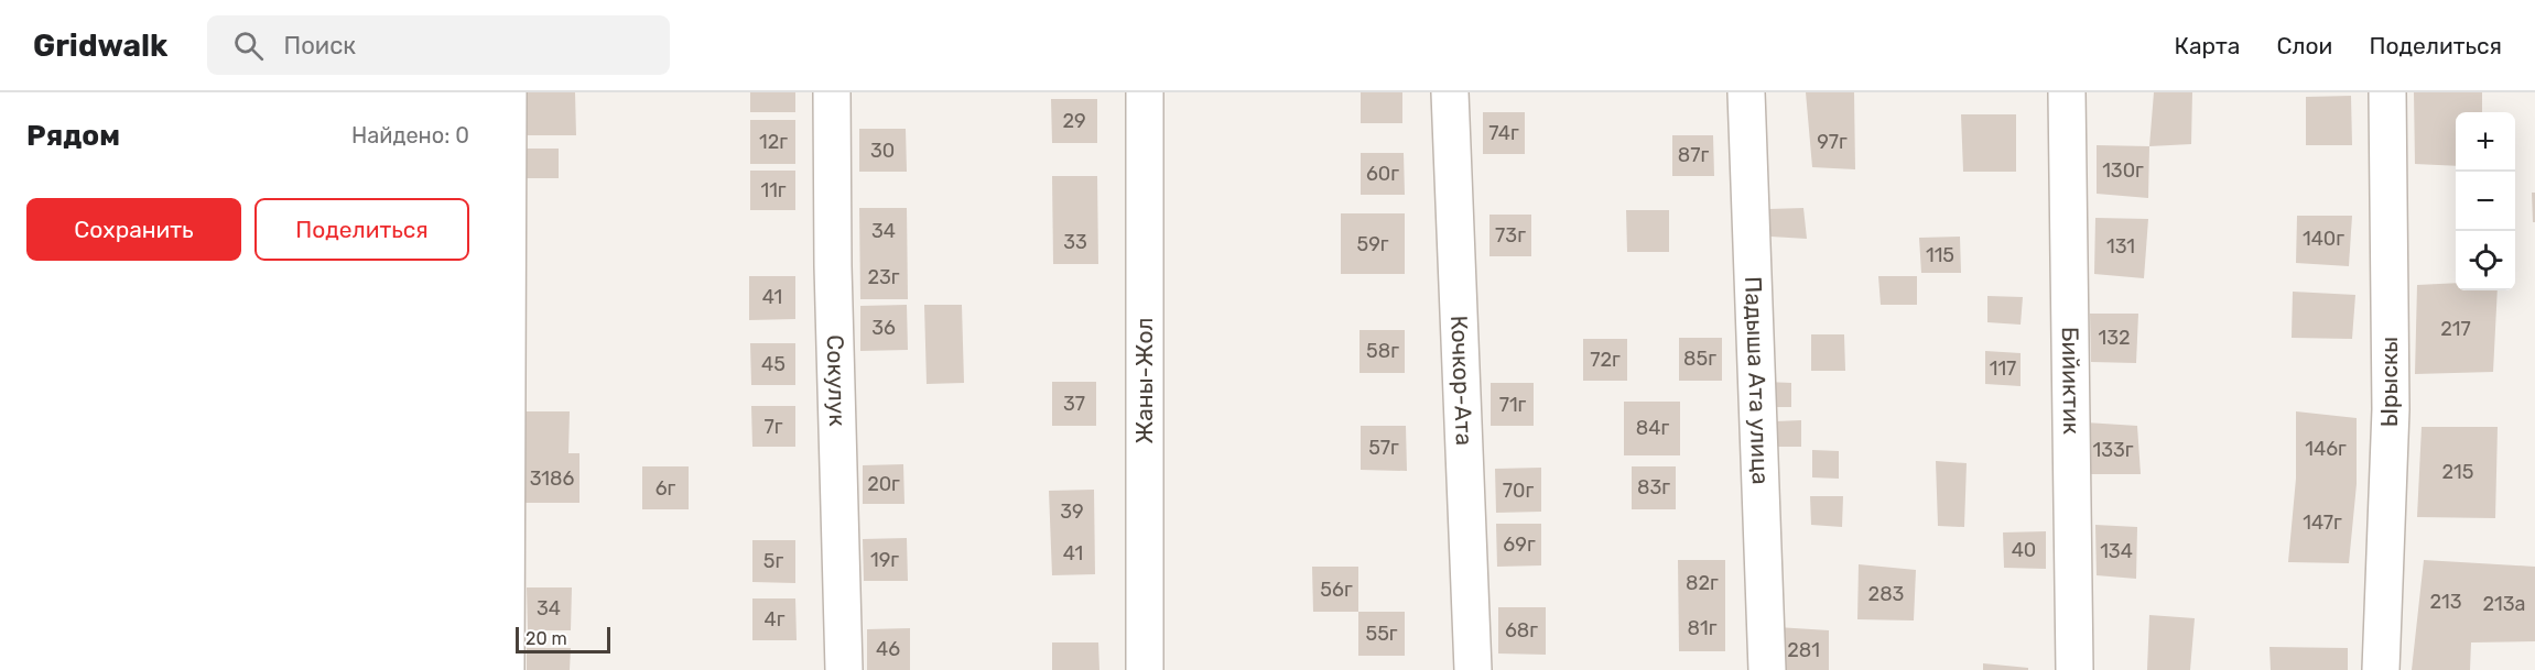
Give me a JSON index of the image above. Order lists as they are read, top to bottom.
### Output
{
  "streets": {
    "street": [
      "Жаны-Жол",
      "Кочкор-Ата",
      "Падыша Ата улица",
      "Сокулук",
      "Бийиктик",
      "Ырыскы"
    ]
  },
  "house_numbers": [
    "29",
    "74г",
    "12г",
    "97г",
    "30",
    "87г",
    "130г",
    "60г",
    "11г",
    "34",
    "73г",
    "140г",
    "33",
    "59г",
    "131",
    "115",
    "23г",
    "41",
    "36",
    "217",
    "132",
    "58г",
    "85г",
    "72г",
    "45",
    "117",
    "37",
    "71г",
    "7г",
    "84г",
    "57г",
    "146г",
    "133г",
    "215",
    "3186",
    "20г",
    "83г",
    "6г",
    "70г",
    "39",
    "147г",
    "69г",
    "40",
    "134",
    "41",
    "19г",
    "5г",
    "82г",
    "56г",
    "283",
    "213",
    "213а",
    "34",
    "4г",
    "81г",
    "68г",
    "55г",
    "46",
    "281"
  ],
  "scale_bar": "20 m",
  "page": {
    "header": "Gridwalk",
    "search": "Поиск",
    "nav": ["Карта", "Слои", "Поделиться"],
    "heading": ["Рядом", "Найдено: 0"],
    "map_buttons": ["+", "−"],
    "buttons": ["Сохранить", "Поделиться"],
    "scale": "20 m"
  }
}
